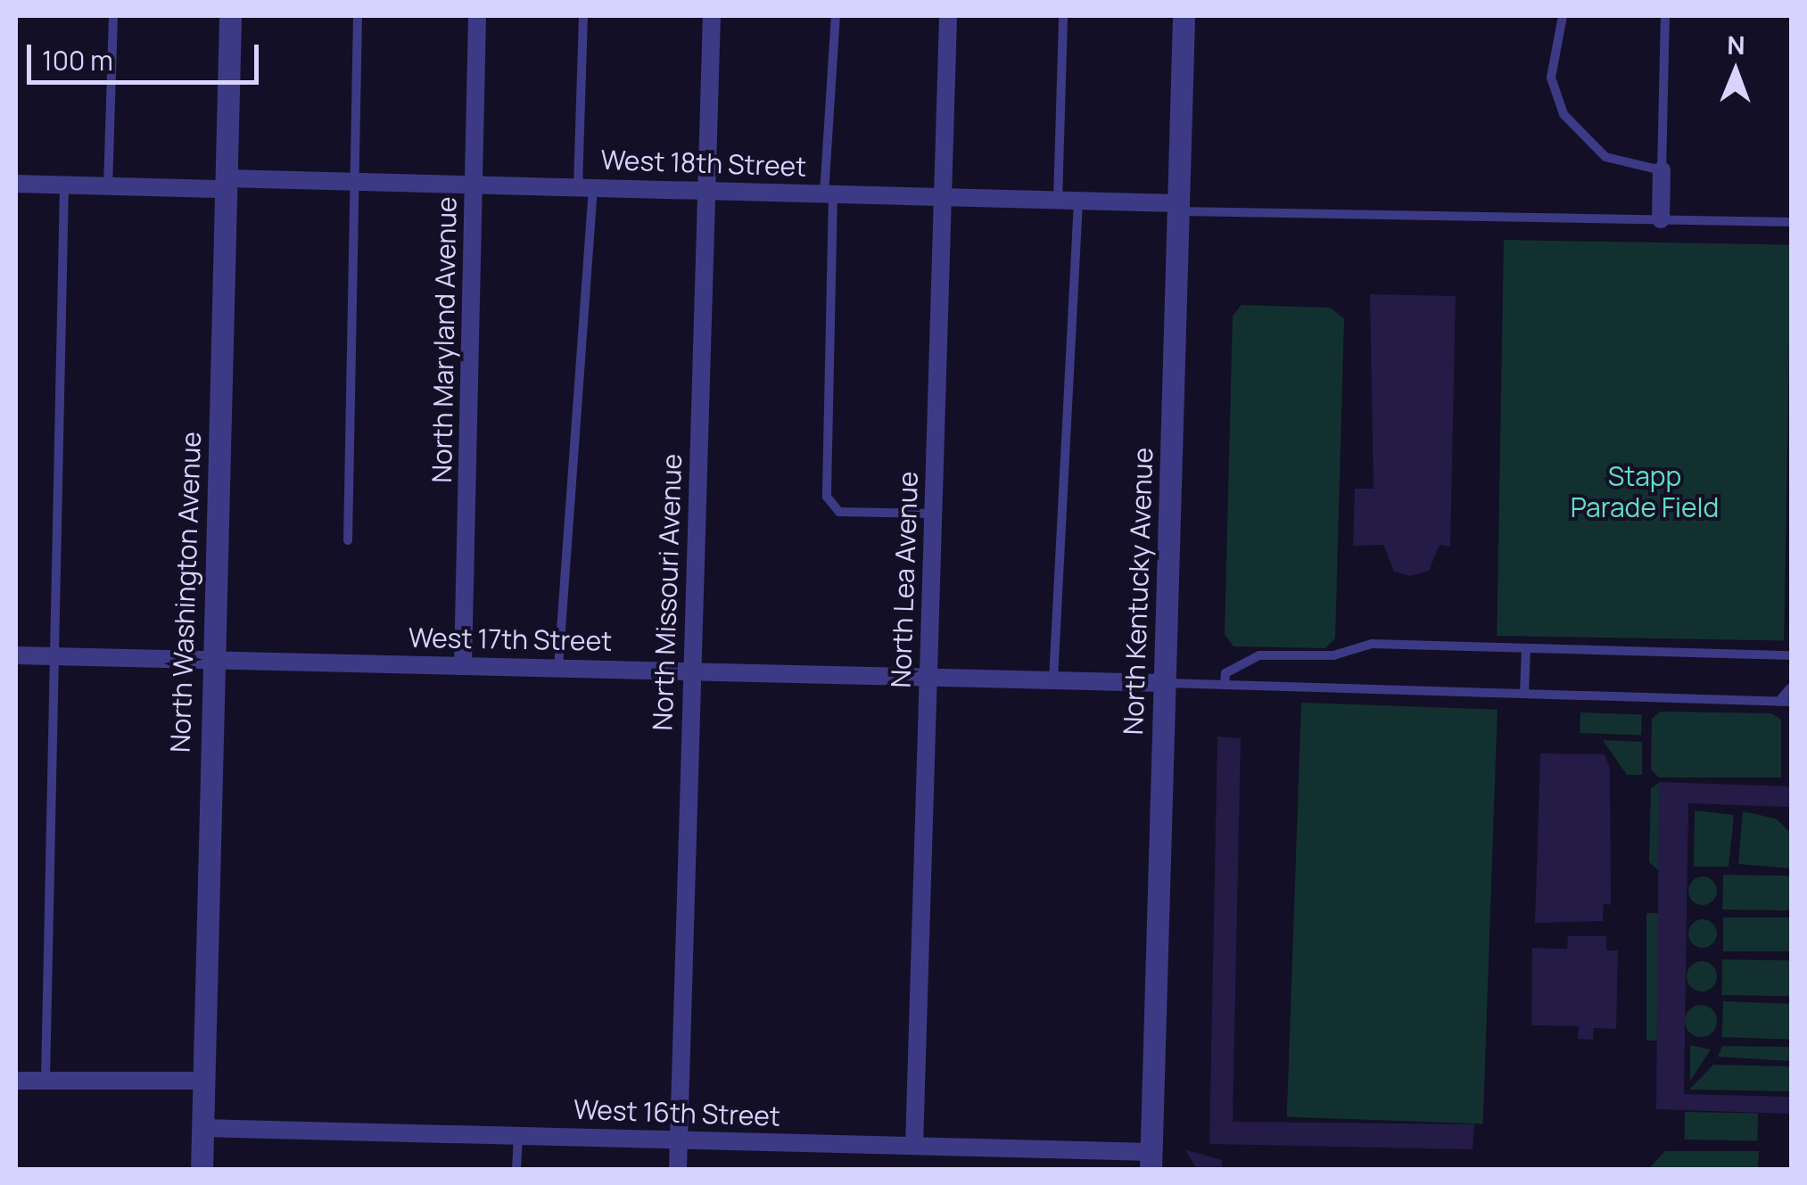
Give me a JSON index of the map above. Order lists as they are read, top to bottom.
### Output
{
  "streets": {
    "street": [
      "West 18th Street",
      "North Maryland Avenue",
      "North Lea Avenue",
      "North Kentucky Avenue",
      "North Washington Avenue",
      "North Missouri Avenue",
      "West 17th Street",
      "West 16th Street"
    ]
  },
  "crossings": [
    ["West 18th Street", "North Maryland Avenue"],
    ["West 18th Street", "North Lea Avenue"],
    ["West 18th Street", "North Kentucky Avenue"],
    ["West 18th Street", "North Washington Avenue"],
    ["West 18th Street", "North Missouri Avenue"],
    ["North Maryland Avenue", "West 17th Street"],
    ["North Lea Avenue", "West 17th Street"],
    ["North Lea Avenue", "West 16th Street"],
    ["North Kentucky Avenue", "West 17th Street"],
    ["North Kentucky Avenue", "West 16th Street"],
    ["North Washington Avenue", "West 17th Street"],
    ["North Washington Avenue", "West 16th Street"],
    ["North Missouri Avenue", "West 17th Street"],
    ["North Missouri Avenue", "West 16th Street"]
  ],
  "parks": ["Stapp Parade Field"],
  "scale_bar": "100 m",
  "north": "top"
}
